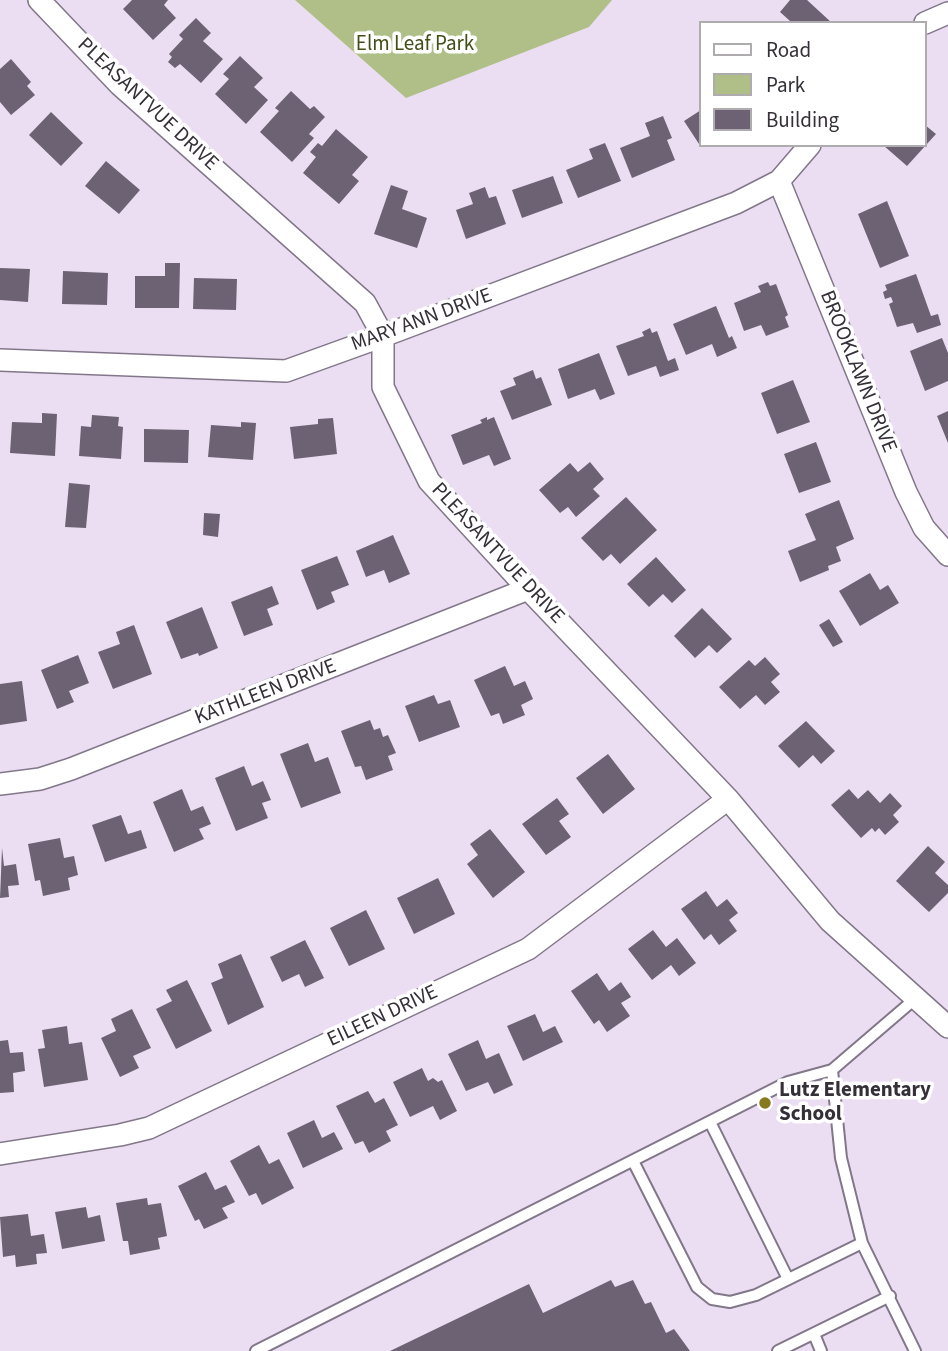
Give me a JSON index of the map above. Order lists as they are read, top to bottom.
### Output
{
  "streets": {
    "street": [
      "PLEASANTVUE DRIVE",
      "MARY ANN DRIVE",
      "BROOKLAWN DRIVE",
      "KATHLEEN DRIVE",
      "EILEEN DRIVE"
    ]
  },
  "crossings": [
    ["PLEASANTVUE DRIVE", "MARY ANN DRIVE"],
    ["PLEASANTVUE DRIVE", "KATHLEEN DRIVE"],
    ["PLEASANTVUE DRIVE", "EILEEN DRIVE"],
    ["MARY ANN DRIVE", "BROOKLAWN DRIVE"]
  ],
  "parks": ["Elm Leaf Park"],
  "places": ["Lutz Elementary School"],
  "legend": ["Road", "Park", "Building"]
}
